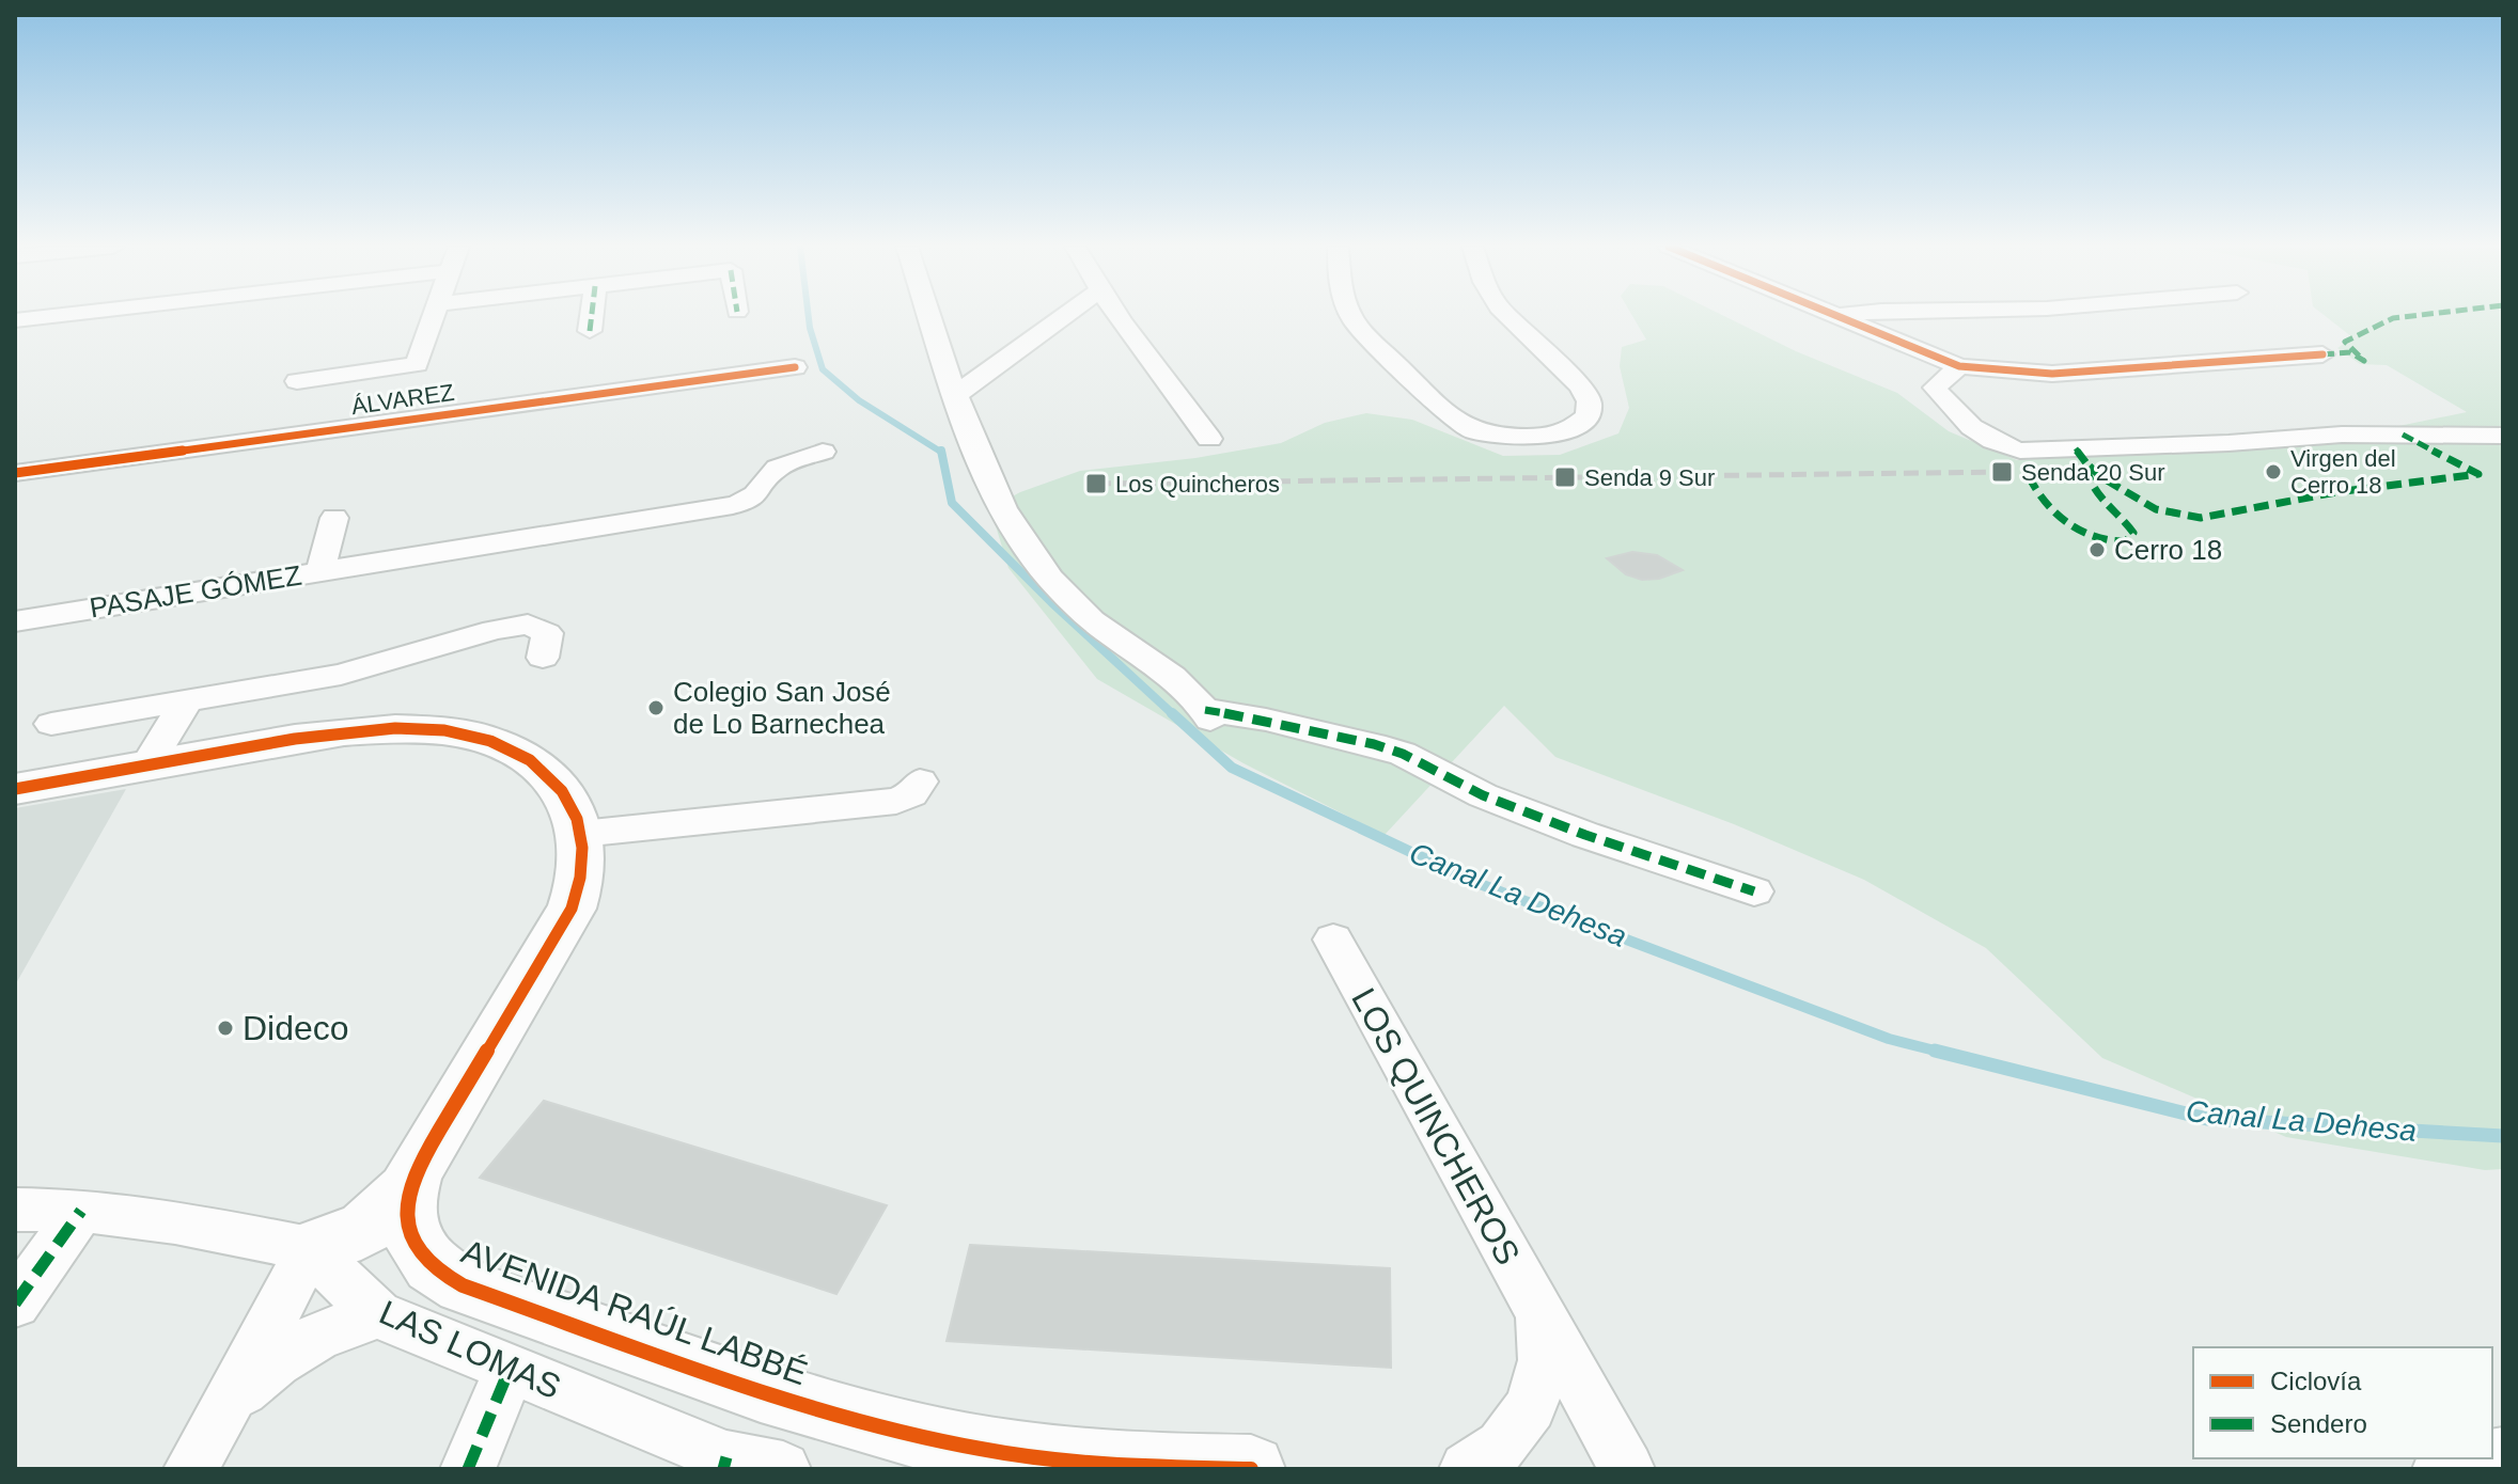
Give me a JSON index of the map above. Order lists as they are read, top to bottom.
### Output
{
  "streets": {
    "street": [
      "ÁLVAREZ",
      "PASAJE GÓMEZ",
      "LOS QUINCHEROS",
      "AVENIDA RAÚL LABBÉ",
      "LAS LOMAS"
    ]
  },
  "water": ["Canal La Dehesa"],
  "places": {
    "transit": ["Senda 20 Sur", "Senda 9 Sur", "Los Quincheros"],
    "other": [
      "Virgen del Cerro 18",
      "Cerro 18",
      "Colegio San José de Lo Barnechea",
      "Dideco"
    ]
  },
  "legend": ["Ciclovía", "Sendero"]
}
